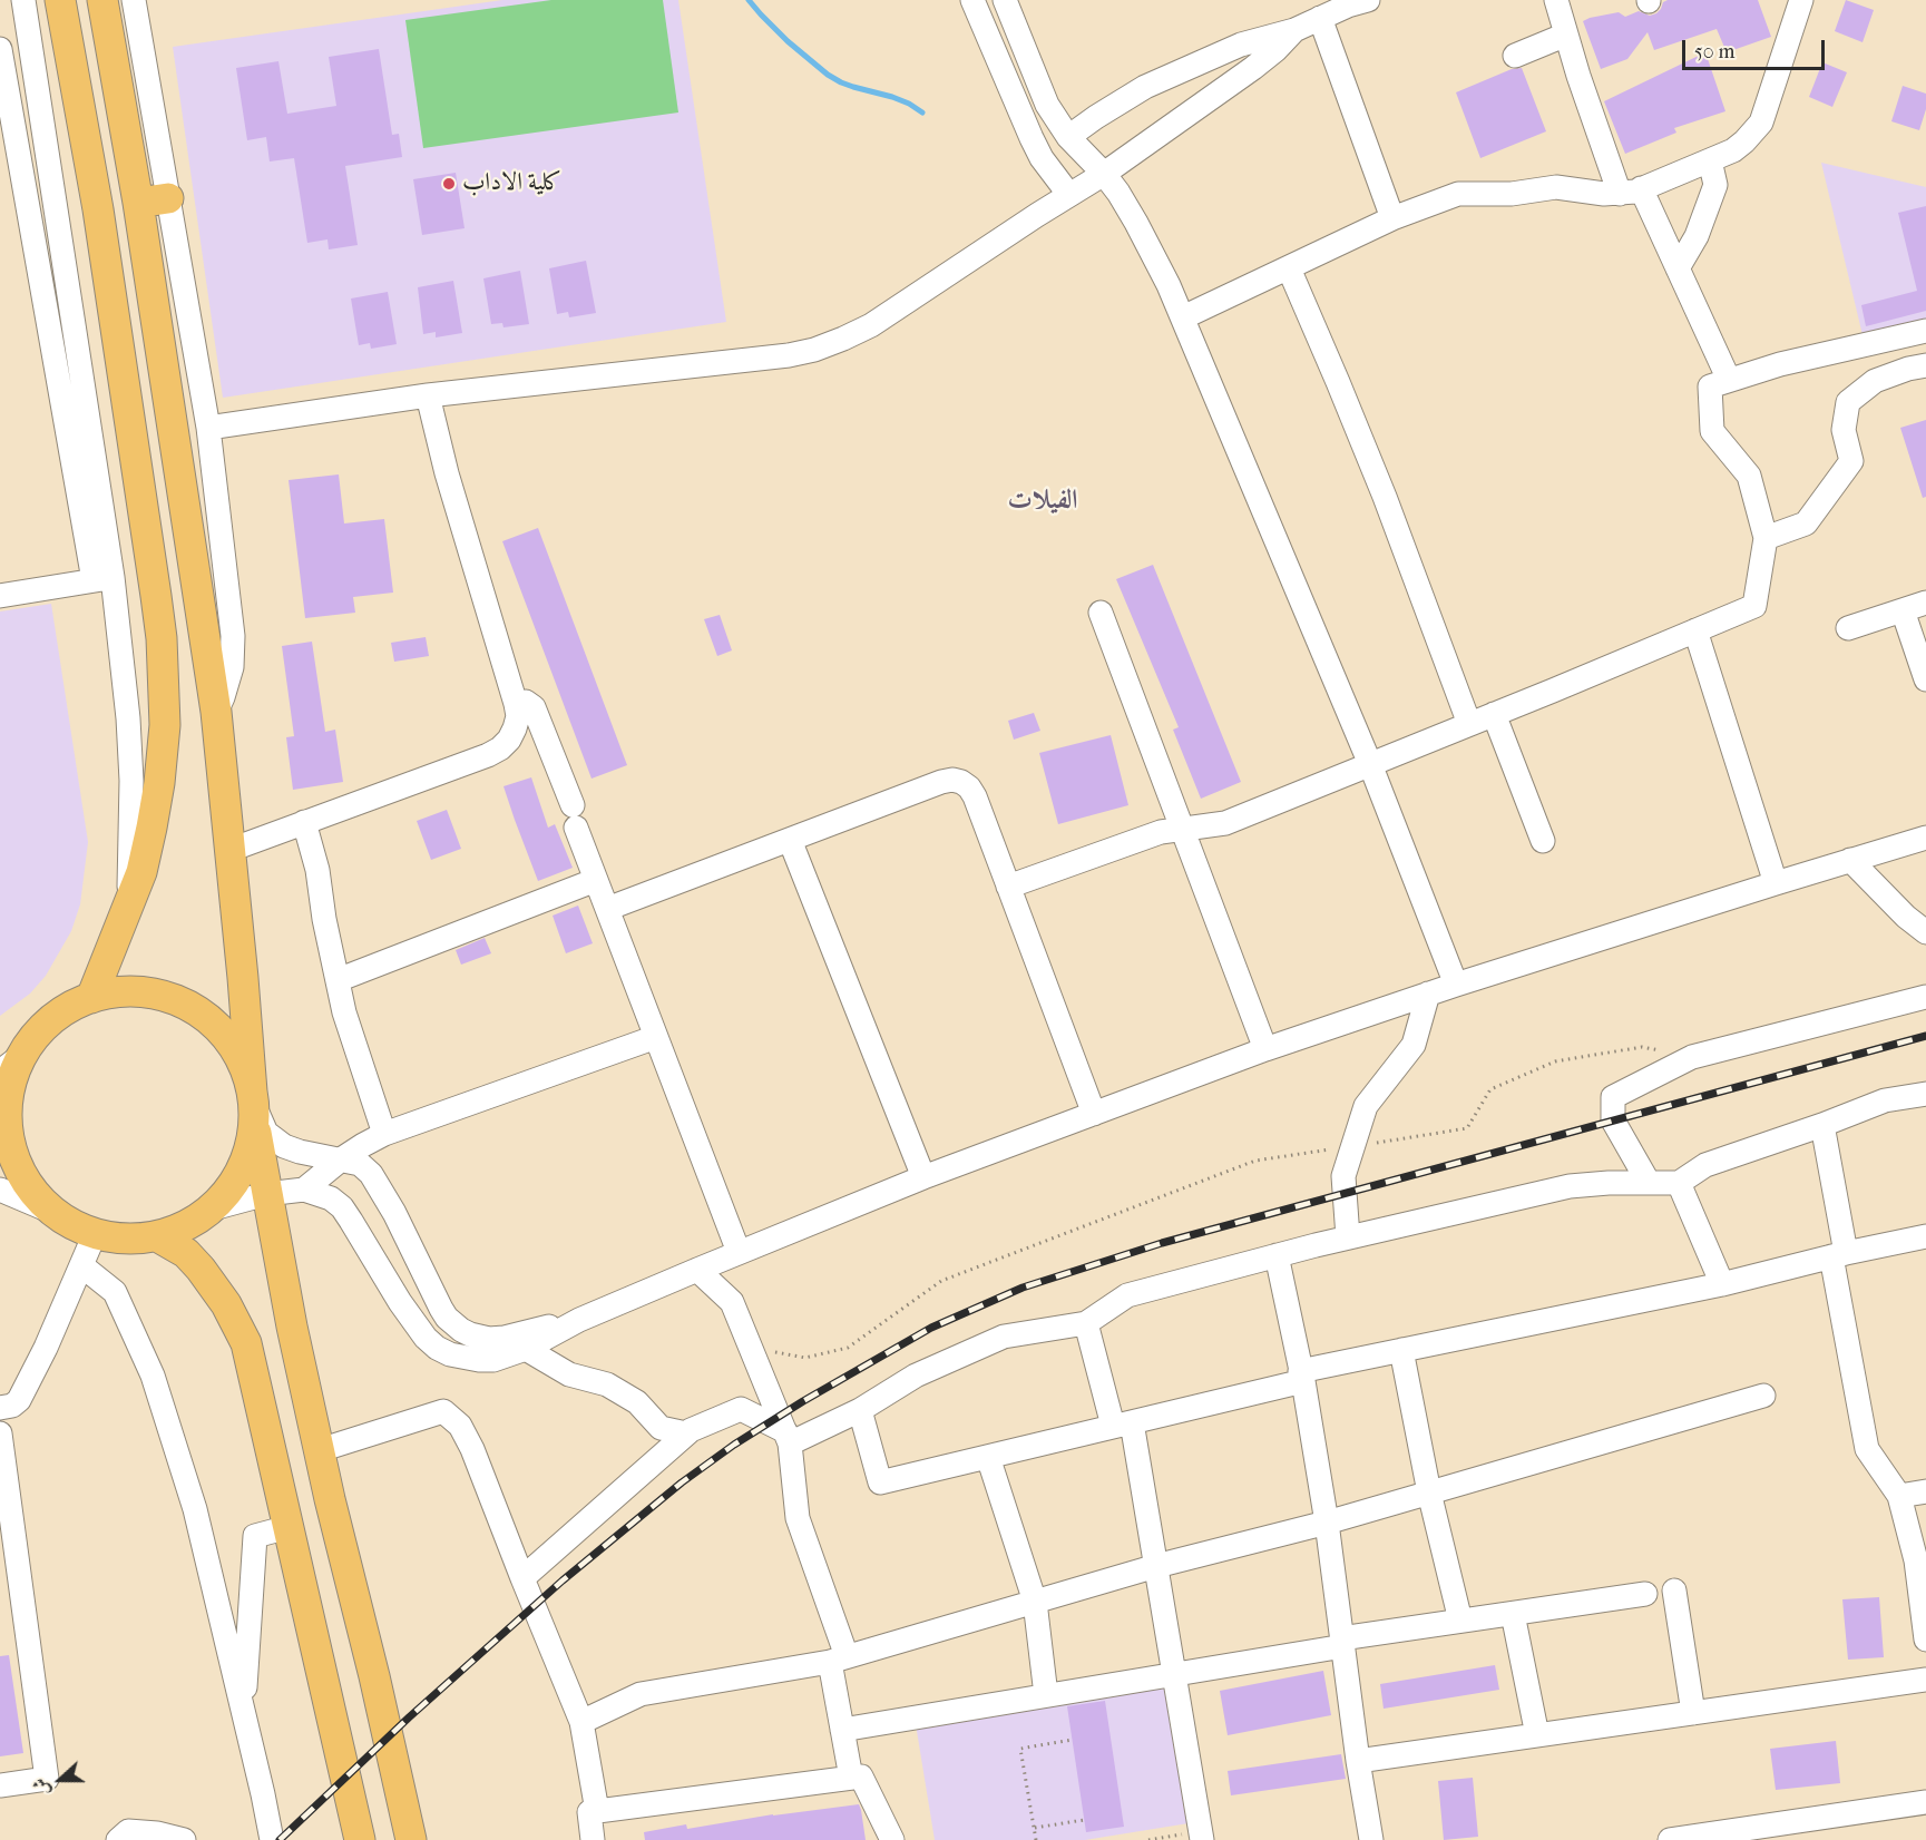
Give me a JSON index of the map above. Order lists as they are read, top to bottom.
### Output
{
  "districts": ["الفيلات"],
  "places": ["كلية الاداب"],
  "scale_bar": "50 m",
  "north": "left"
}
